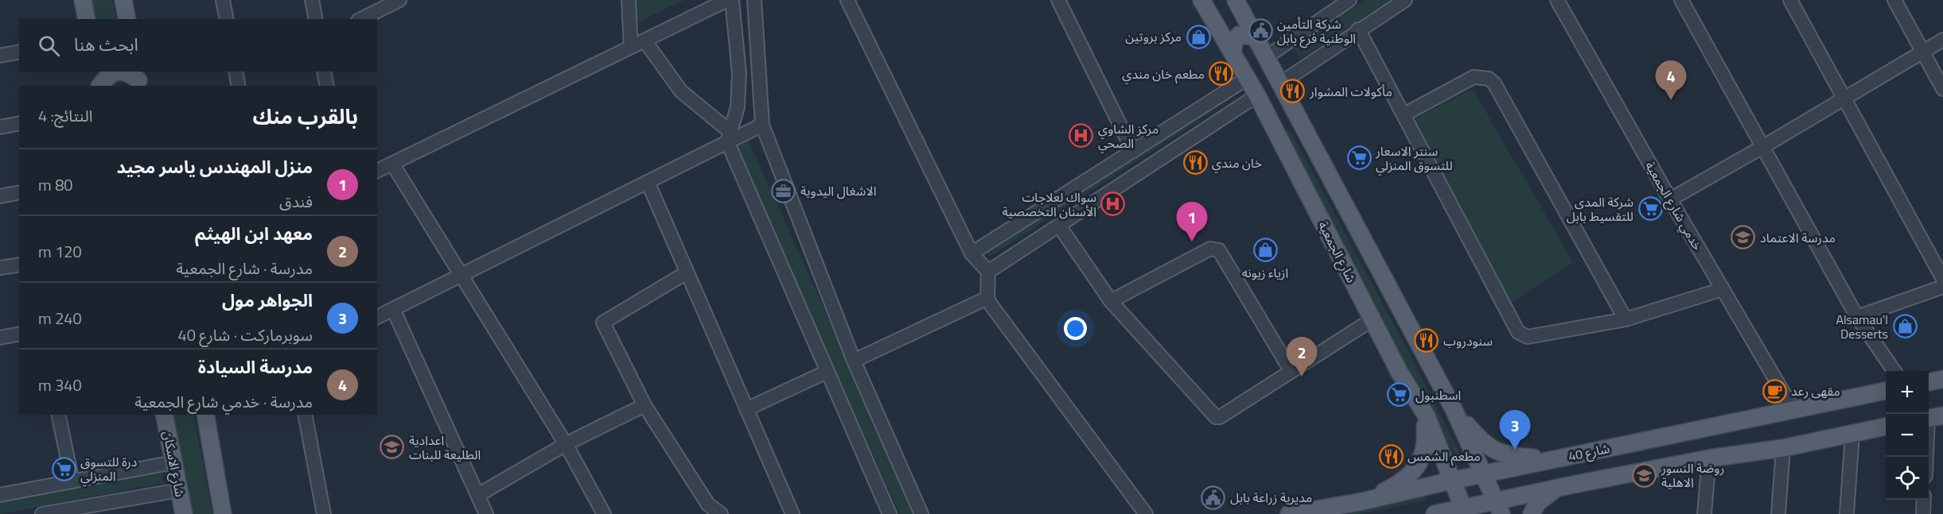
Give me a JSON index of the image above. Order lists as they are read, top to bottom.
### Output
{
  "streets": {
    "main road": ["شارع الجمعية", "شارع 40", "شارع الاسكان"],
    "street": ["خدمي شارع الجمعية"]
  },
  "crossings": [
    ["خدمي شارع الجمعية", "شارع 40"],
    ["شارع الجمعية", "شارع 40"]
  ],
  "places": {
    "public building": ["شركة التأمين الوطنية فرع بابل", "مديرية زراعة بابل"],
    "shop": ["مركز بروتين", "ازياء زيونه", "Alsamau'l Desserts"],
    "restaurant": [
      "مطعم خان مندي",
      "مأكولات المشوار",
      "خان مندي",
      "سنودروب",
      "مطعم الشمس"
    ],
    "hospital": ["مركز الشاوي الصحي", "سواك لعلاجات الأسنان التخصصية"],
    "supermarket": [
      "سنتر الاسعار للتسوق المنزلي",
      "شركة المدى للتقسيط بابل",
      "اسطنبول",
      "درة للتسوق المنزلي"
    ],
    "office": ["الاشغال اليدوية"],
    "school or university": ["مدرسة الاعتماد", "اعدادية الطليعة للبنات", "روضة النسور الاهلية"],
    "cafe": ["مقهى رعد"]
  },
  "page": {
    "search": "ابحث هنا",
    "pins": [
      "4",
      "1",
      "2",
      "3"
    ],
    "heading": ["بالقرب منك", "النتائج: 4"],
    "list": [
      {
        "mark": "1",
        "name": "منزل المهندس ياسر مجيد",
        "note": "فندق",
        "value": "80 m"
      },
      {
        "mark": "2",
        "name": "معهد ابن الهيثم",
        "note": "مدرسة · شارع الجمعية",
        "value": "120 m"
      },
      {
        "mark": "3",
        "name": "الجواهر مول",
        "note": "سوبرماركت · شارع 40",
        "value": "240 m"
      },
      {
        "mark": "4",
        "name": "مدرسة السيادة",
        "note": "مدرسة · خدمي شارع الجمعية",
        "value": "340 m"
      }
    ],
    "map_buttons": ["+", "−"]
  }
}
